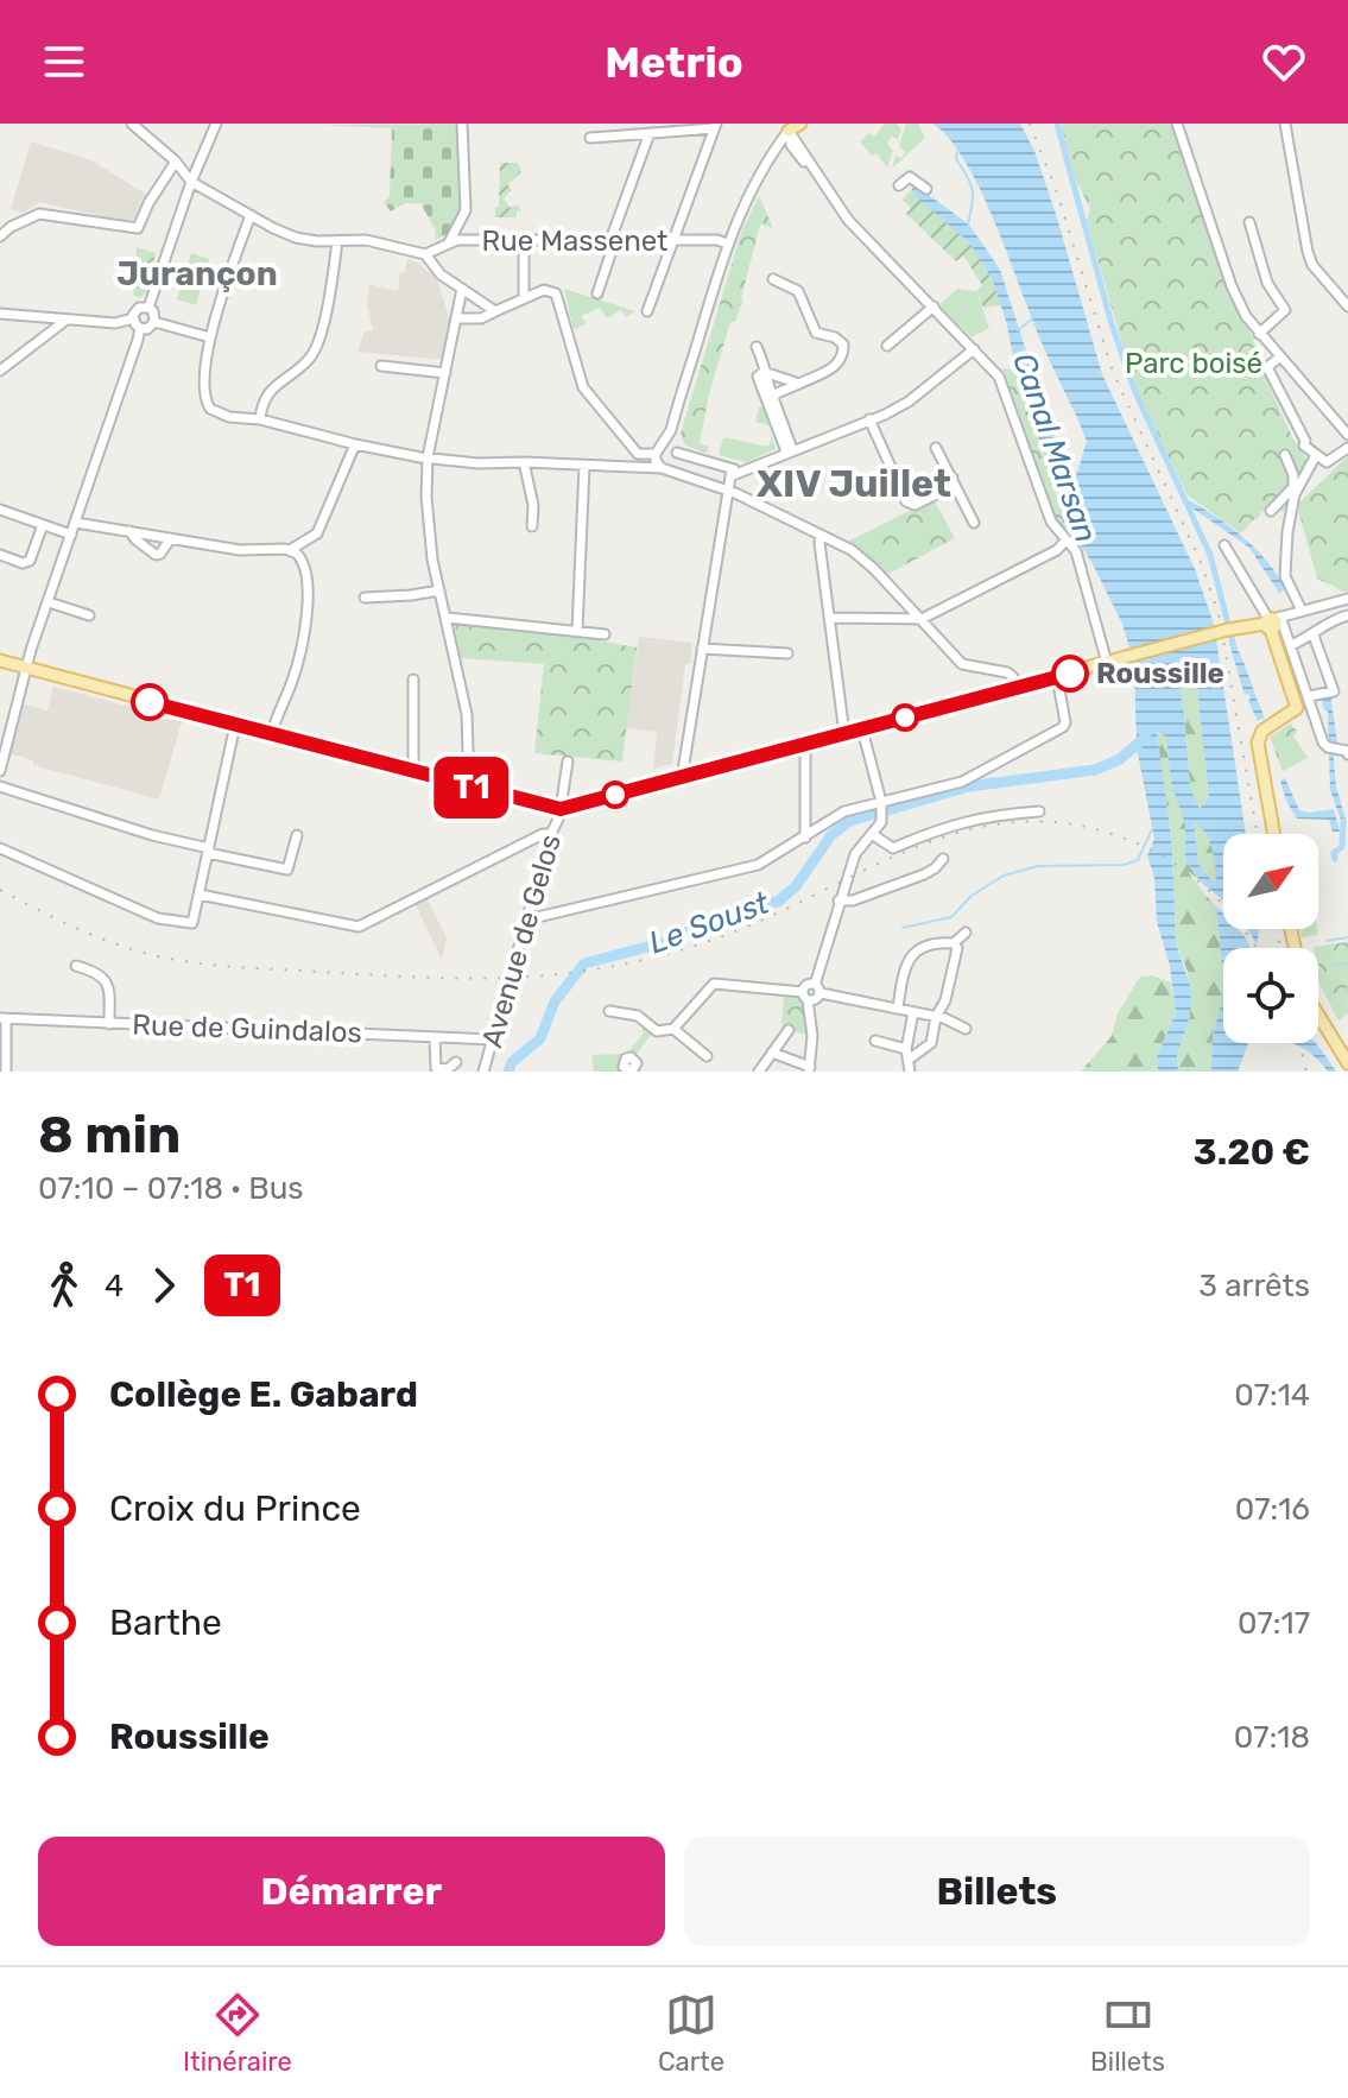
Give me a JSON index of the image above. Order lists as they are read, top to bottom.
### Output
{
  "streets": {
    "street": ["Rue Massenet", "Avenue de Gelos", "Rue de Guindalos"]
  },
  "crossings": [
    ["Avenue de Gelos", "Rue de Guindalos"]
  ],
  "districts": ["Jurançon", "XIV Juillet"],
  "water": ["Canal Marsan", "Le Soust"],
  "parks": ["Parc boisé"],
  "places": ["Roussille"],
  "lines": ["bus line T1"],
  "north": "top right",
  "page": {
    "header": "Metrio",
    "on_map": "T1",
    "heading": ["8 min", "07:10 – 07:18 · Bus", "3.20 €"],
    "legs": ["4", "T1", "3 arrêts"],
    "list": [
      {
        "name": "Collège E. Gabard",
        "value": "07:14"
      },
      {
        "name": "Croix du Prince",
        "value": "07:16"
      },
      {
        "name": "Barthe",
        "value": "07:17"
      },
      {
        "name": "Roussille",
        "value": "07:18"
      }
    ],
    "buttons": ["Démarrer", "Billets"],
    "tabs": ["Itinéraire", "Carte", "Billets"]
  }
}
